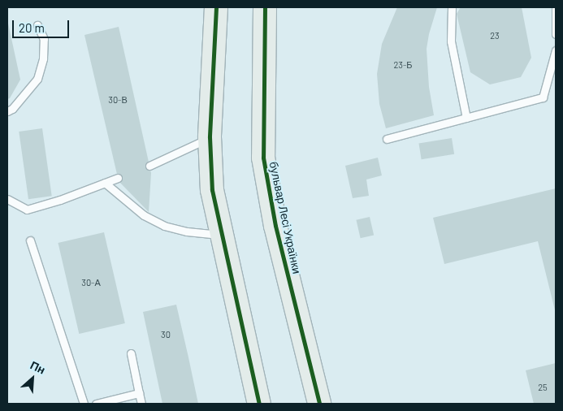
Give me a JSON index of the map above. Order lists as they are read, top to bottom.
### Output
{
  "streets": {
    "main road": ["бульвар Лесі Українки"]
  },
  "house_numbers": [
    "23",
    "23-Б",
    "30-В",
    "30-А",
    "30",
    "25"
  ],
  "scale_bar": "20 m",
  "north": "top right"
}
